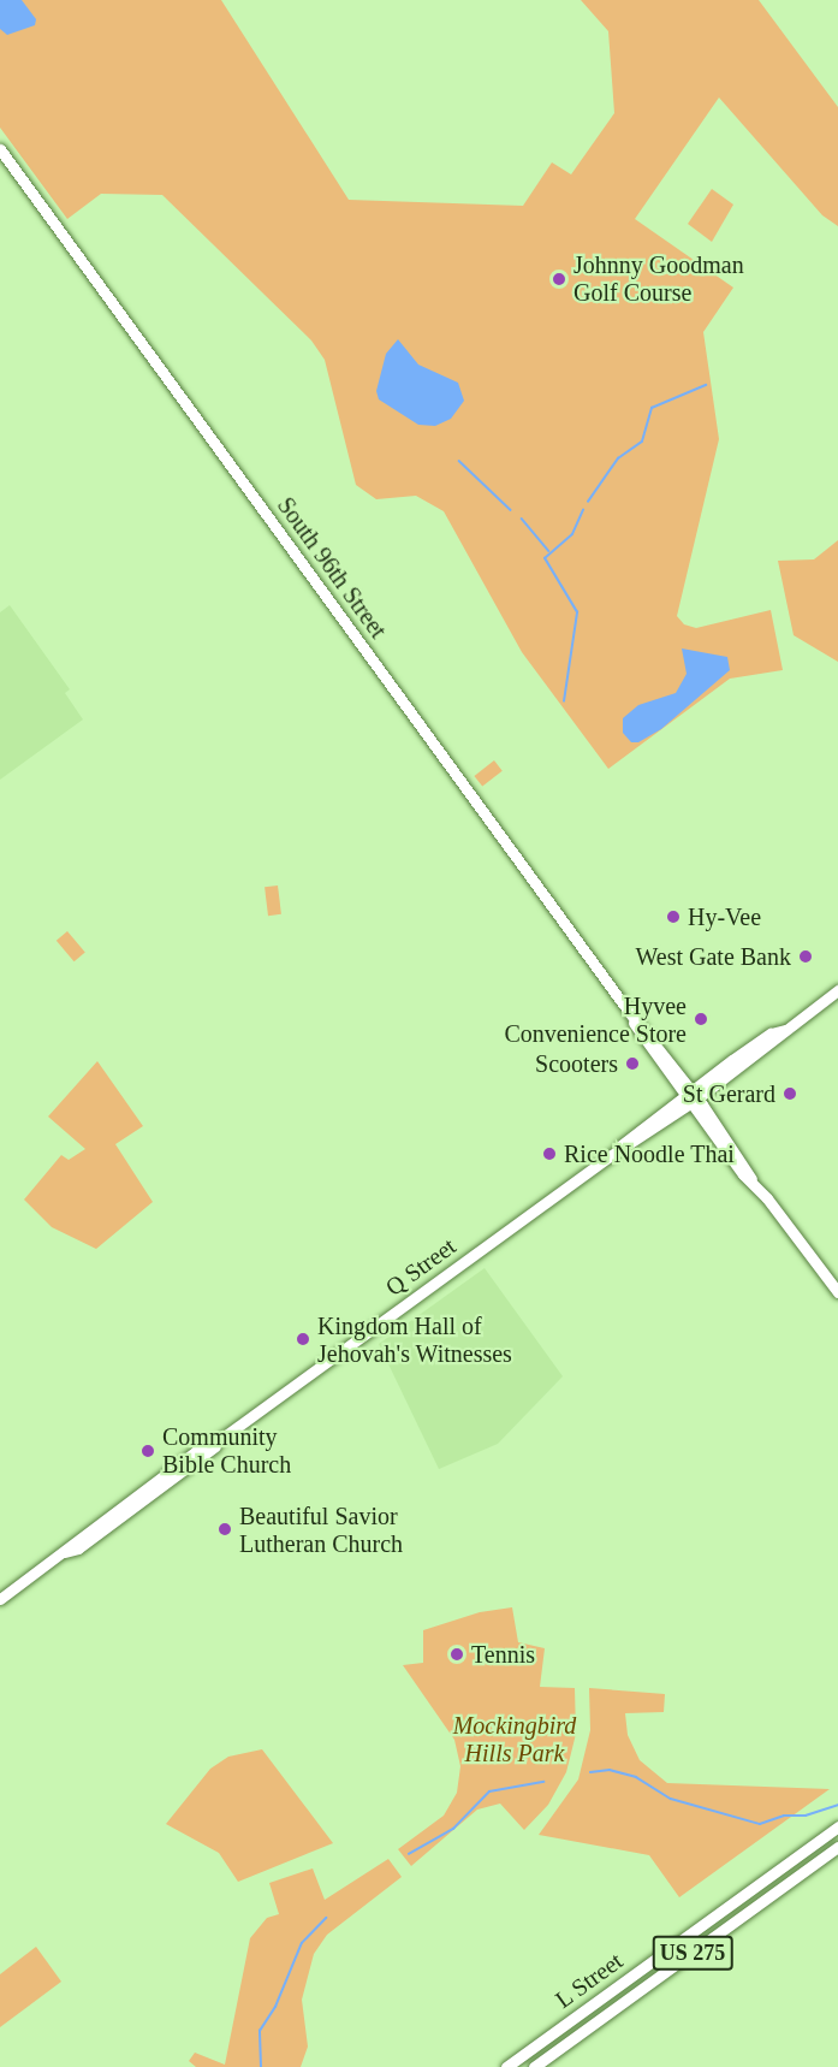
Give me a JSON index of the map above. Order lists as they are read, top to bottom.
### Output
{
  "streets": {
    "main road": [
      "South 96th Street",
      "Q Street",
      "US 275",
      "L Street"
    ]
  },
  "crossings": [
    ["South 96th Street", "Q Street"]
  ],
  "parks": ["Mockingbird Hills Park"],
  "places": [
    "Johnny Goodman Golf Course",
    "Hy-Vee",
    "West Gate Bank",
    "Hyvee Convenience Store",
    "Scooters",
    "St Gerard",
    "Rice Noodle Thai",
    "Kingdom Hall of Jehovah's Witnesses",
    "Community Bible Church",
    "Beautiful Savior Lutheran Church",
    "Tennis"
  ]
}
